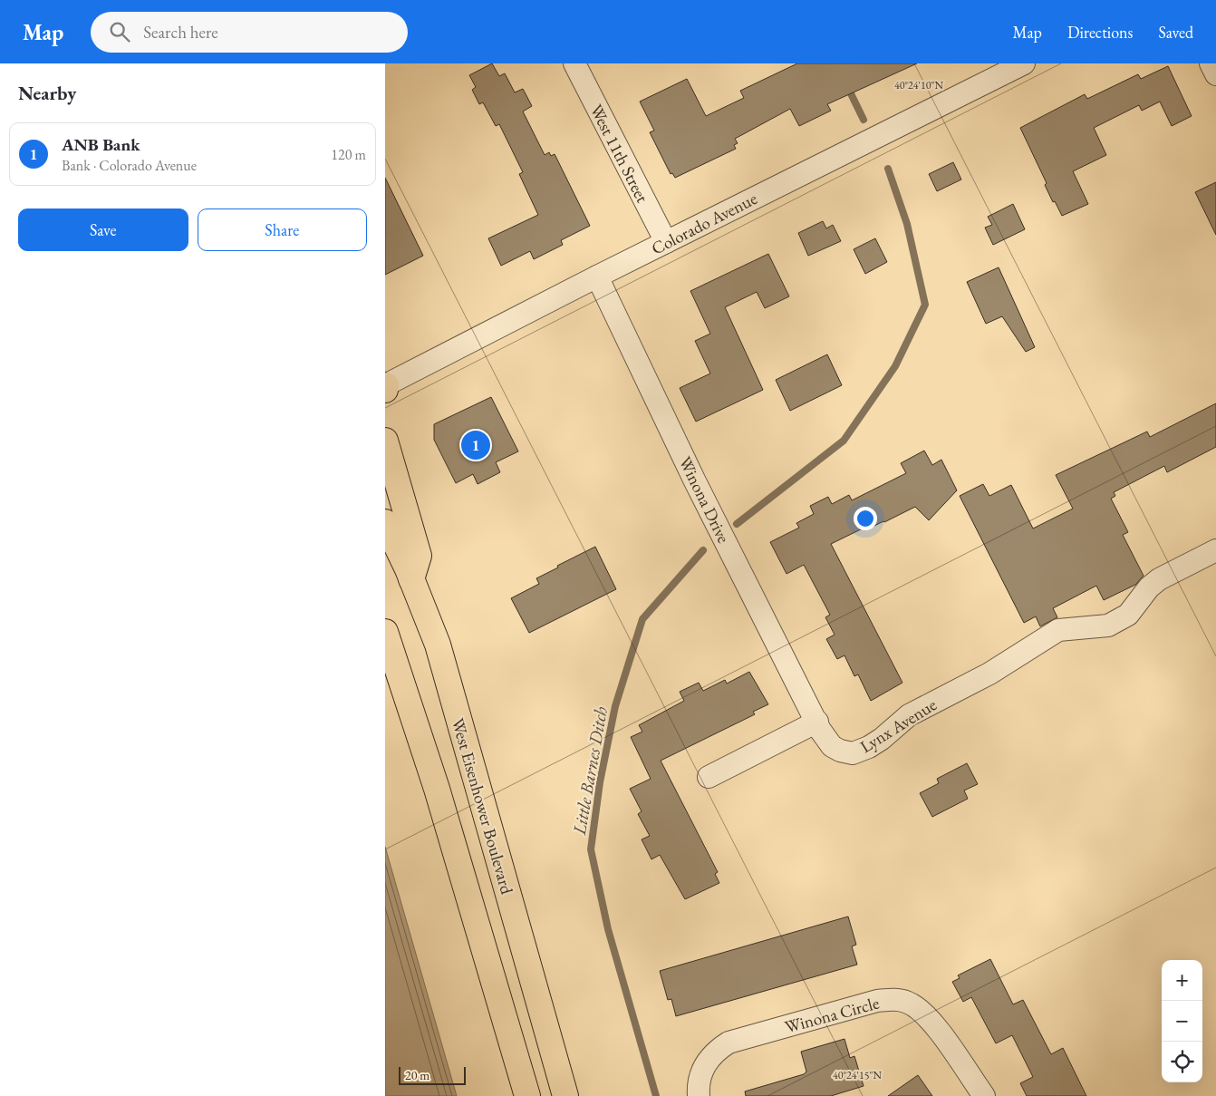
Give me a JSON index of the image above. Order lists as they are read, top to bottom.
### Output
{
  "streets": {
    "highway": ["West Eisenhower Boulevard"],
    "street": [
      "West 11th Street",
      "Colorado Avenue",
      "Winona Drive",
      "Lynx Avenue",
      "Winona Circle"
    ]
  },
  "crossings": [
    ["West 11th Street", "Colorado Avenue"],
    ["Colorado Avenue", "Winona Drive"],
    ["Winona Drive", "Lynx Avenue"]
  ],
  "water": ["Little Barnes Ditch"],
  "scale_bar": "20 m",
  "page": {
    "header": "Map",
    "search": "Search here",
    "nav": ["Map", "Directions", "Saved"],
    "heading": "Nearby",
    "list": [
      {
        "mark": "1",
        "name": "ANB Bank",
        "note": "Bank · Colorado Avenue",
        "value": "120 m"
      }
    ],
    "buttons": ["Save", "Share"],
    "pins": "1",
    "map_buttons": ["+", "−"],
    "scale": "20 m"
  },
  "coordinates": ["40°24'10\"N", "40°24'15\"N"]
}
